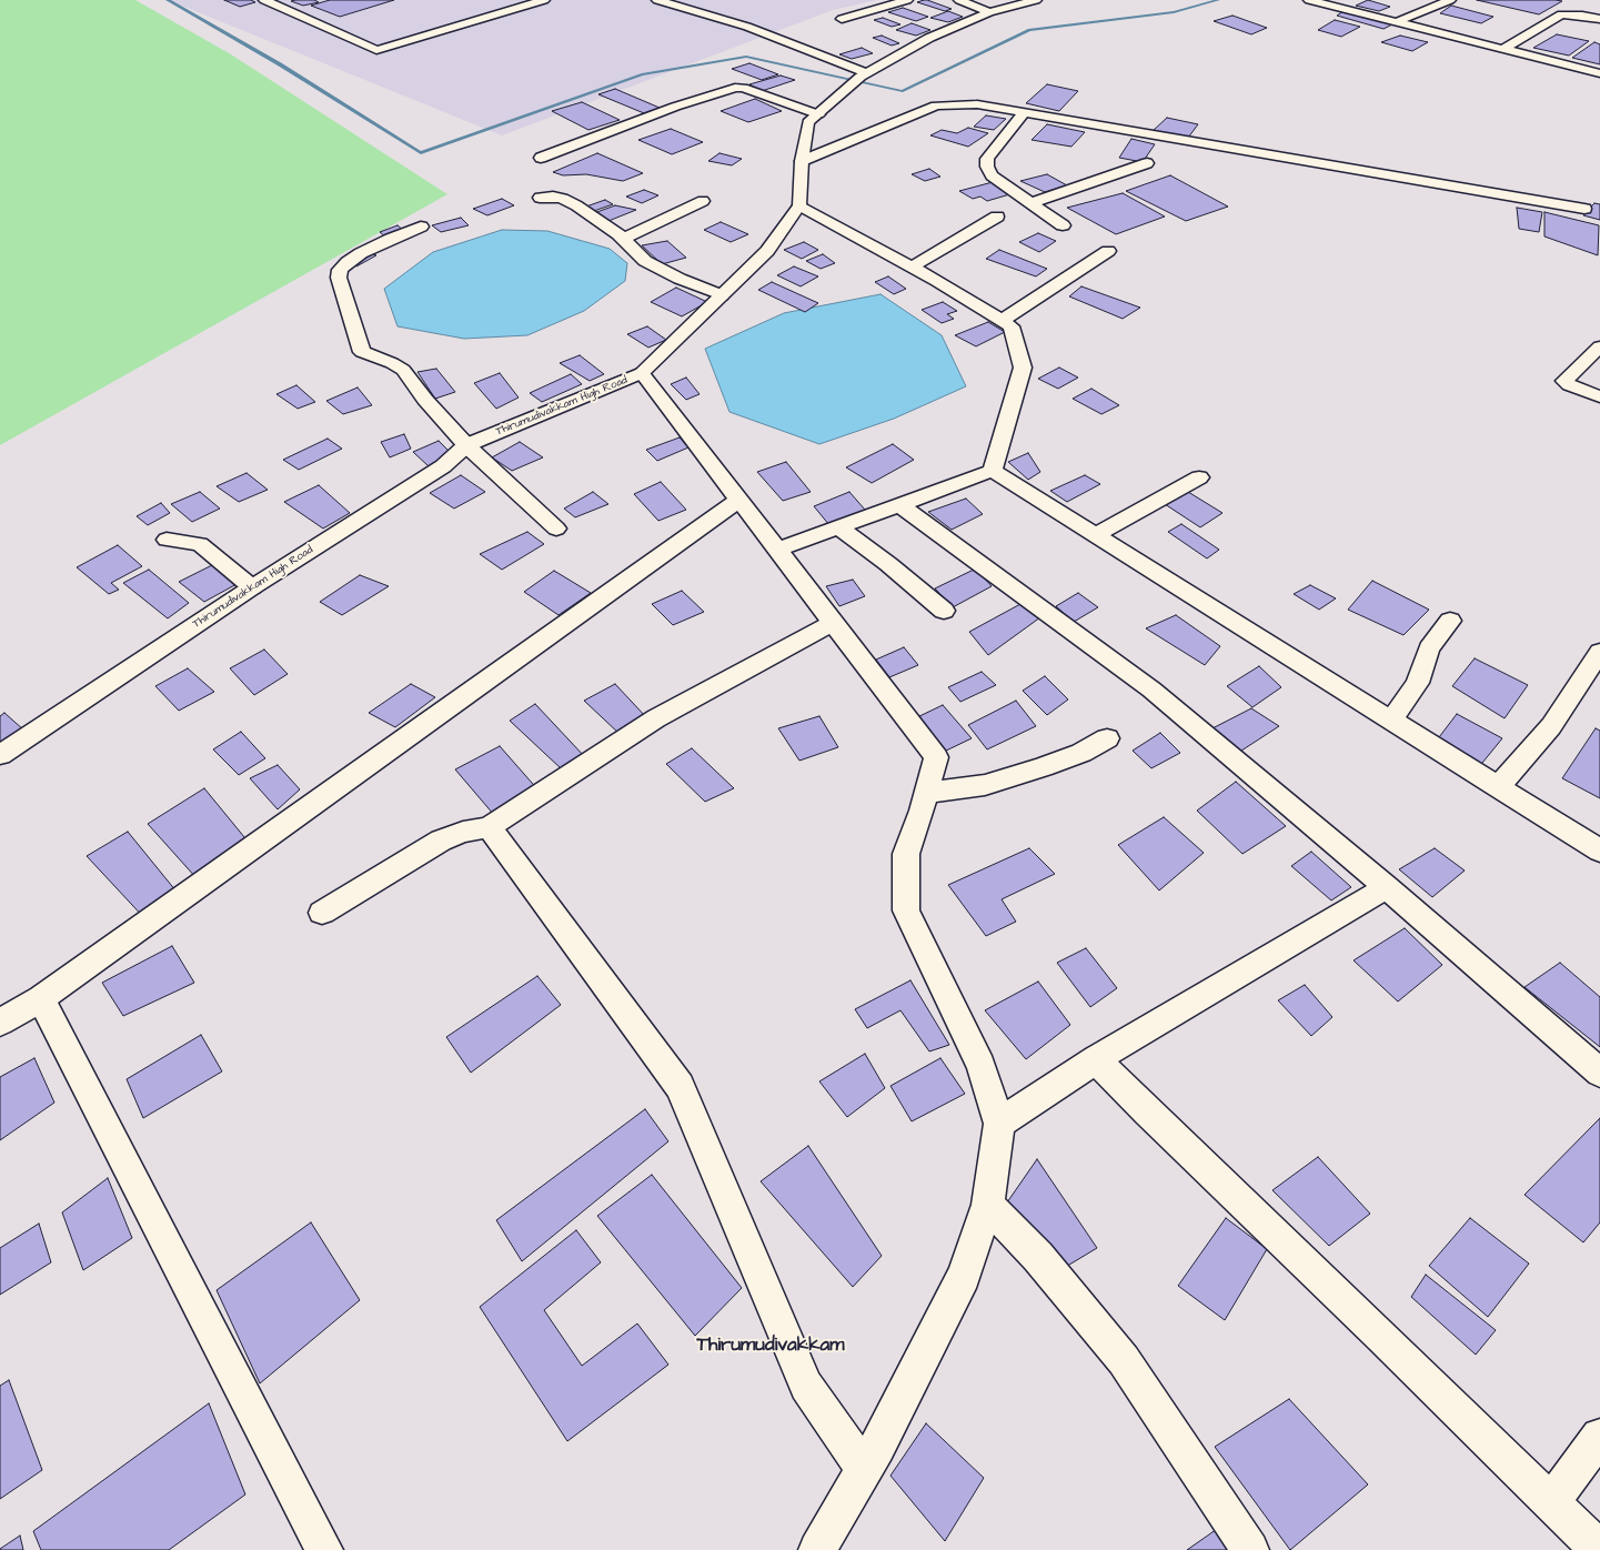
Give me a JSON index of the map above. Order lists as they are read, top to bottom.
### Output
{
  "streets": {
    "street": ["Thirumudivakkam High Road"]
  },
  "districts": ["Thirumudivakkam"]
}
